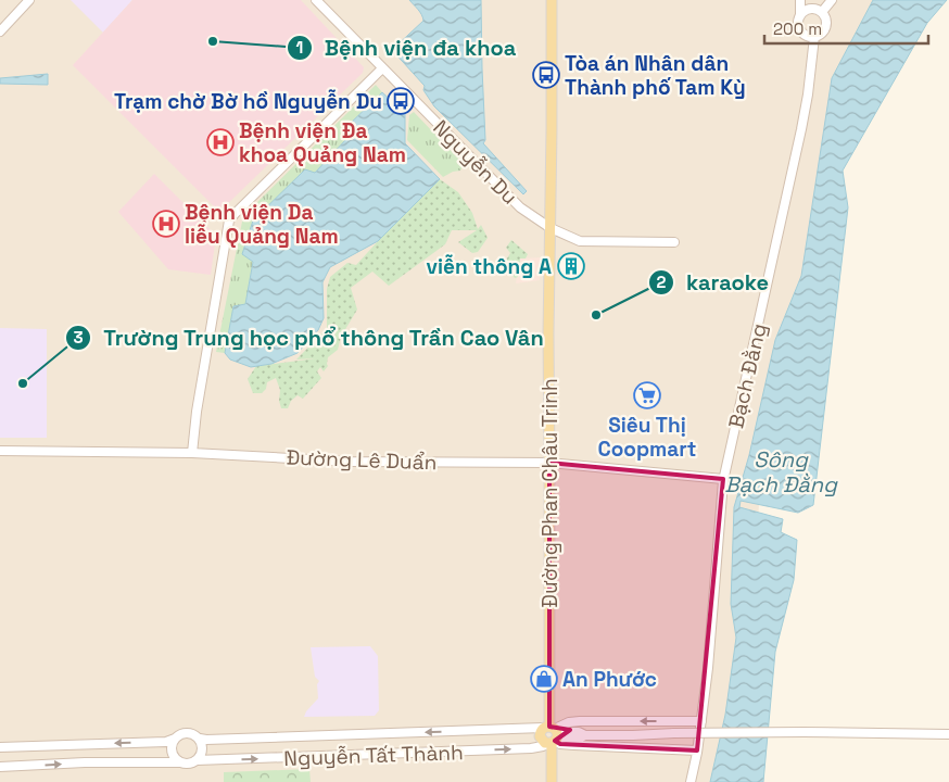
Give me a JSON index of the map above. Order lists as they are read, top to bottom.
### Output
{
  "streets": {
    "main road": ["Đường Phan Châu Trinh"],
    "street": [
      "Nguyễn Du",
      "Bạch Đằng",
      "Đường Lê Duẩn",
      "Nguyễn Tất Thành"
    ]
  },
  "crossings": [
    ["Nguyễn Du", "Đường Phan Châu Trinh"],
    ["Bạch Đằng", "Đường Lê Duẩn"],
    ["Đường Lê Duẩn", "Đường Phan Châu Trinh"],
    ["Đường Phan Châu Trinh", "Nguyễn Tất Thành"]
  ],
  "water": ["Sông Bạch Đằng"],
  "places": {
    "other": ["Bệnh viện đa khoa", "karaoke", "Trường Trung học phổ thông Trần Cao Vân"],
    "bus stop": ["Tòa án Nhân dân Thành phố Tam Kỳ", "Trạm chờ Bờ hồ Nguyễn Du"],
    "hospital": ["Bệnh viện Đa khoa Quảng Nam", "Bệnh viện Da liễu Quảng Nam"],
    "building": ["viễn thông A"],
    "supermarket": ["Siêu Thị Coopmart"],
    "shop": ["An Phước"]
  },
  "scale_bar": "200 m"
}
